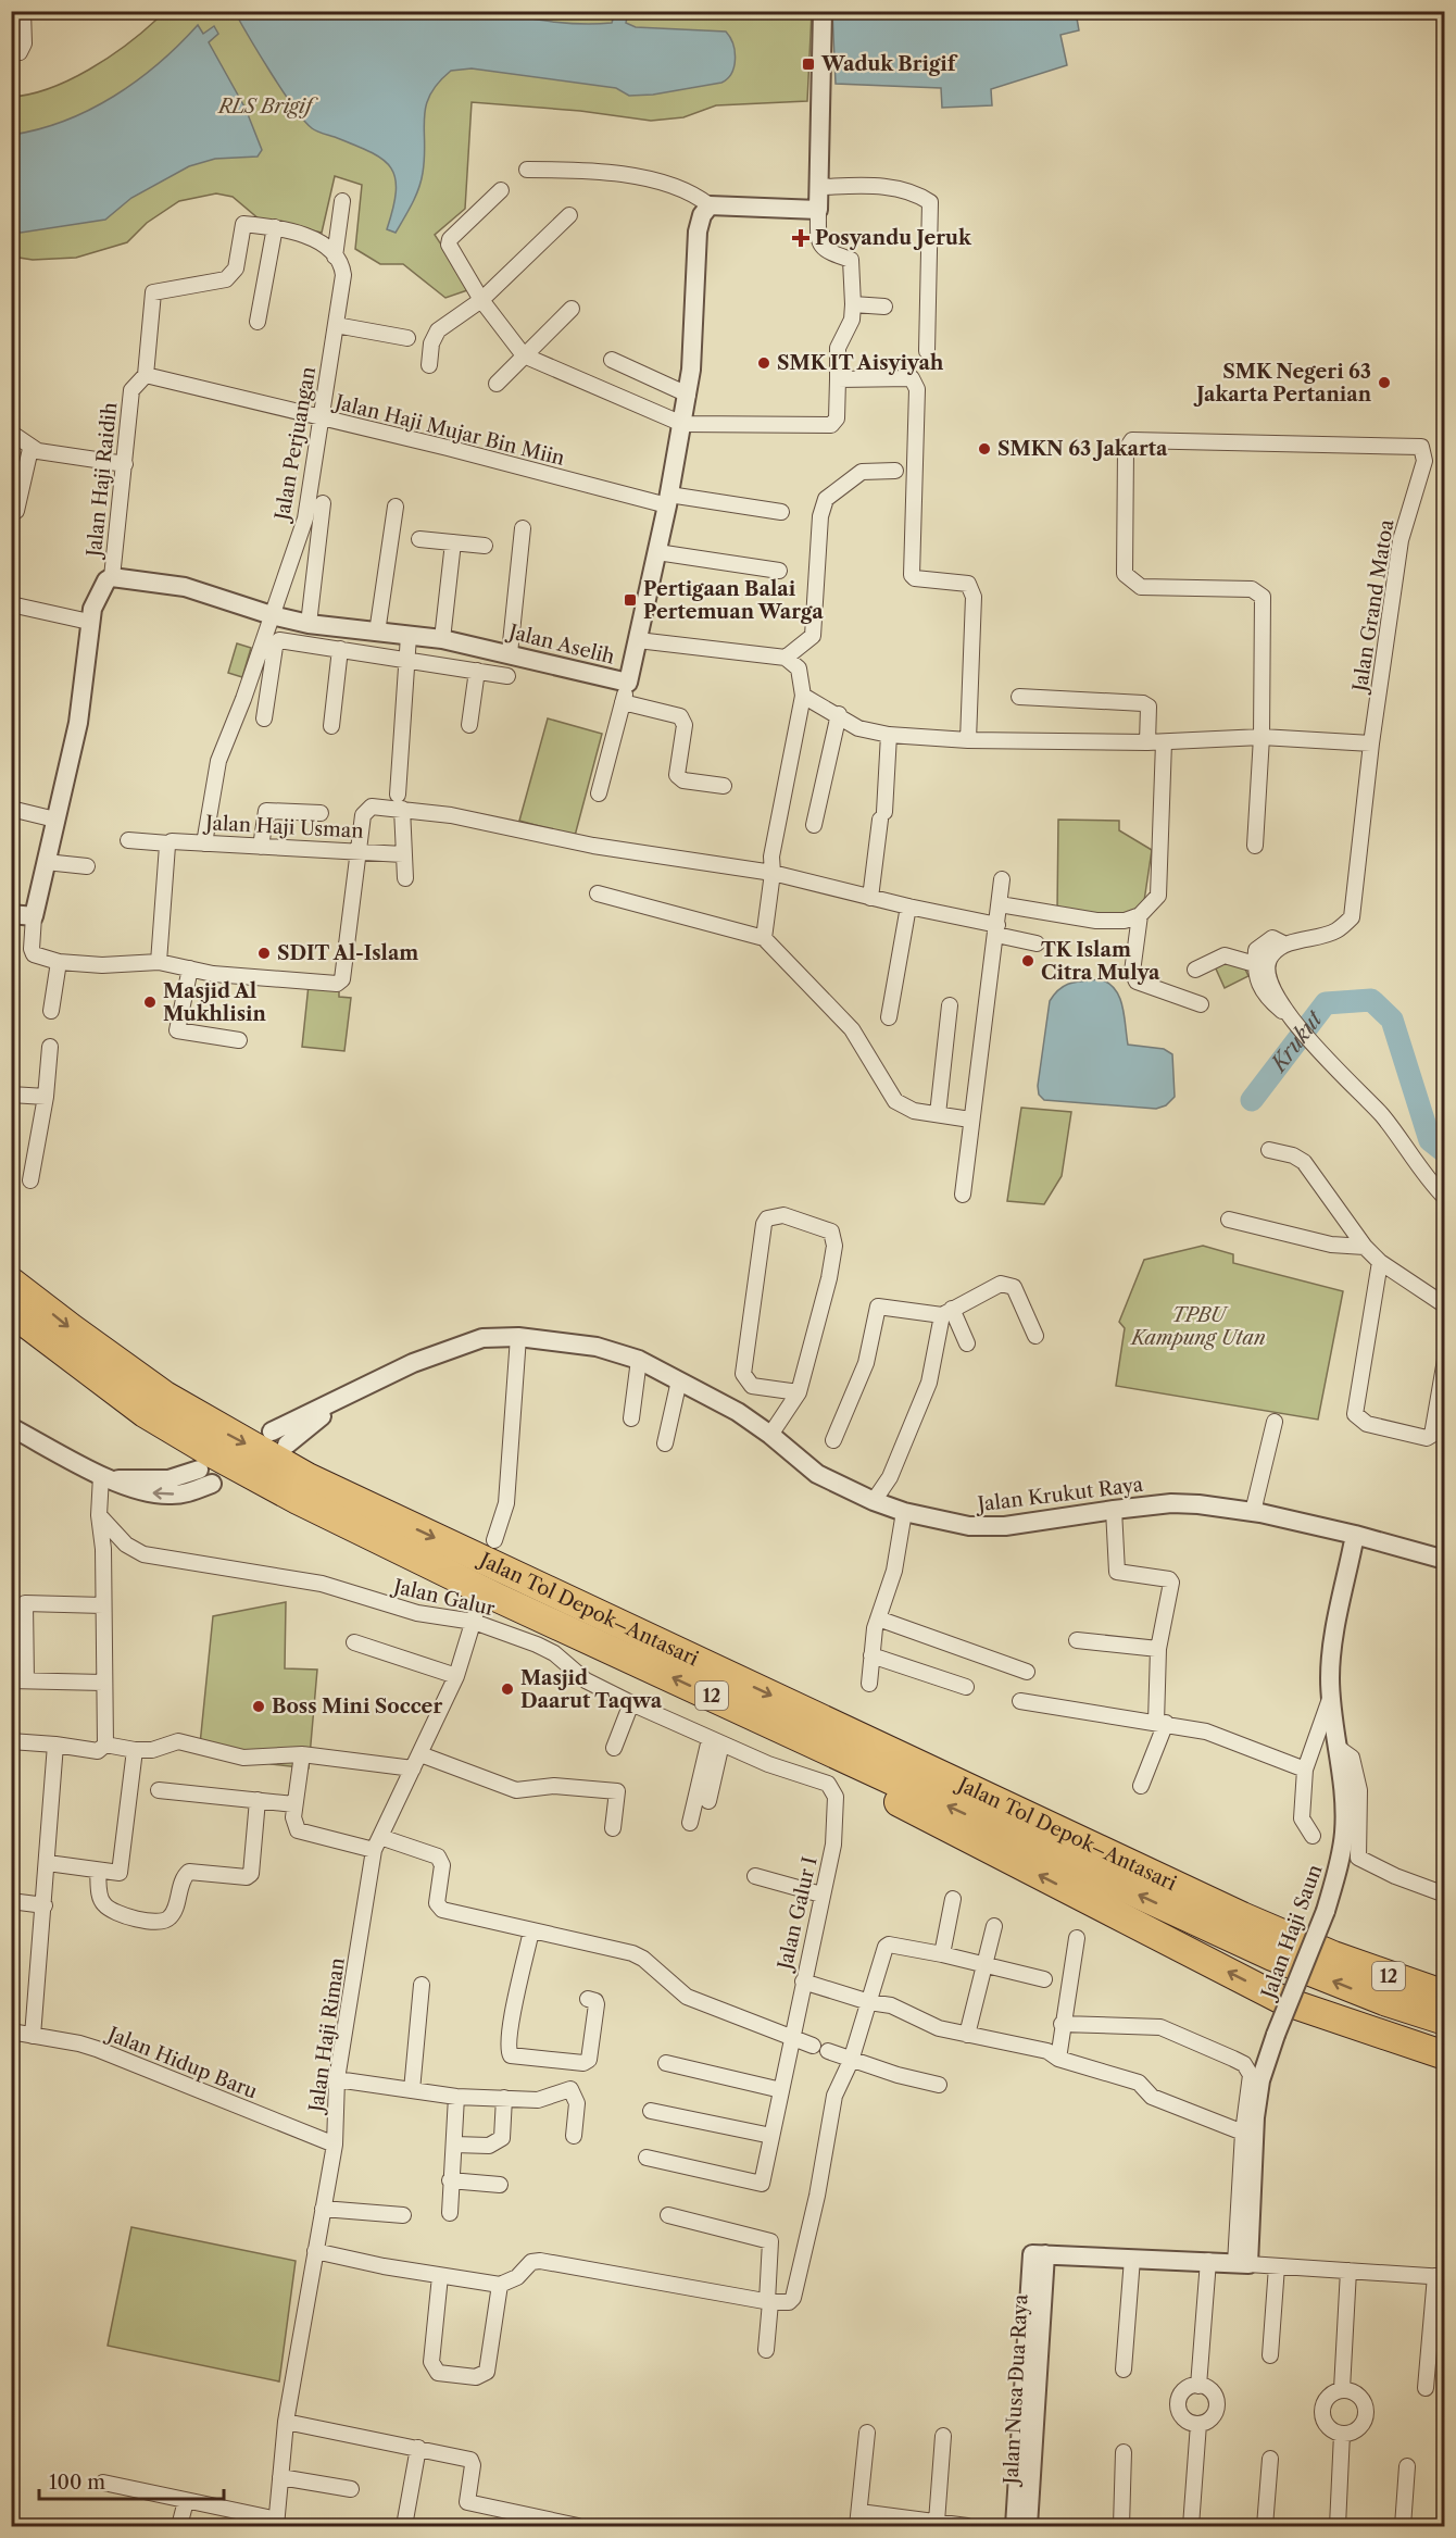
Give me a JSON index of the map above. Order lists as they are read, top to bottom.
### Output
{
  "streets": {
    "highway": ["Jalan Tol Depok–Antasari", "12"],
    "street": [
      "Jalan Haji Mujar Bin Miin",
      "Jalan Perjuangan",
      "Jalan Haji Raidih",
      "Jalan Grand Matoa",
      "Jalan Aselih",
      "Jalan Haji Usman",
      "Jalan Krukut Raya",
      "Jalan Galur",
      "Jalan Galur I",
      "Jalan Haji Saun",
      "Jalan Haji Riman",
      "Jalan Hidup Baru",
      "Jalan Nusa Dua Raya"
    ]
  },
  "crossings": [
    ["Jalan Haji Mujar Bin Miin", "Jalan Perjuangan"],
    ["Jalan Haji Mujar Bin Miin", "Jalan Haji Raidih"],
    ["Jalan Haji Mujar Bin Miin", "Jalan Aselih"],
    ["Jalan Perjuangan", "Jalan Aselih"],
    ["Jalan Perjuangan", "Jalan Haji Usman"],
    ["Jalan Haji Raidih", "Jalan Aselih"],
    ["Jalan Krukut Raya", "Jalan Haji Saun"],
    ["Jalan Galur", "Jalan Galur I"],
    ["Jalan Galur", "Jalan Haji Riman"],
    ["Jalan Haji Riman", "Jalan Hidup Baru"]
  ],
  "water": ["Krukut"],
  "parks": ["RLS Brigif", "TPBU Kampung Utan"],
  "places": {
    "transit": ["Waduk Brigif", "Pertigaan Balai Pertemuan Warga"],
    "health": ["Posyandu Jeruk"],
    "other": [
      "SMK IT Aisyiyah",
      "SMK Negeri 63 Jakarta Pertanian",
      "SMKN 63 Jakarta",
      "SDIT Al-Islam",
      "TK Islam Citra Mulya",
      "Masjid Al Mukhlisin",
      "Masjid Daarut Taqwa",
      "Boss Mini Soccer"
    ]
  },
  "scale_bar": "100 m"
}
